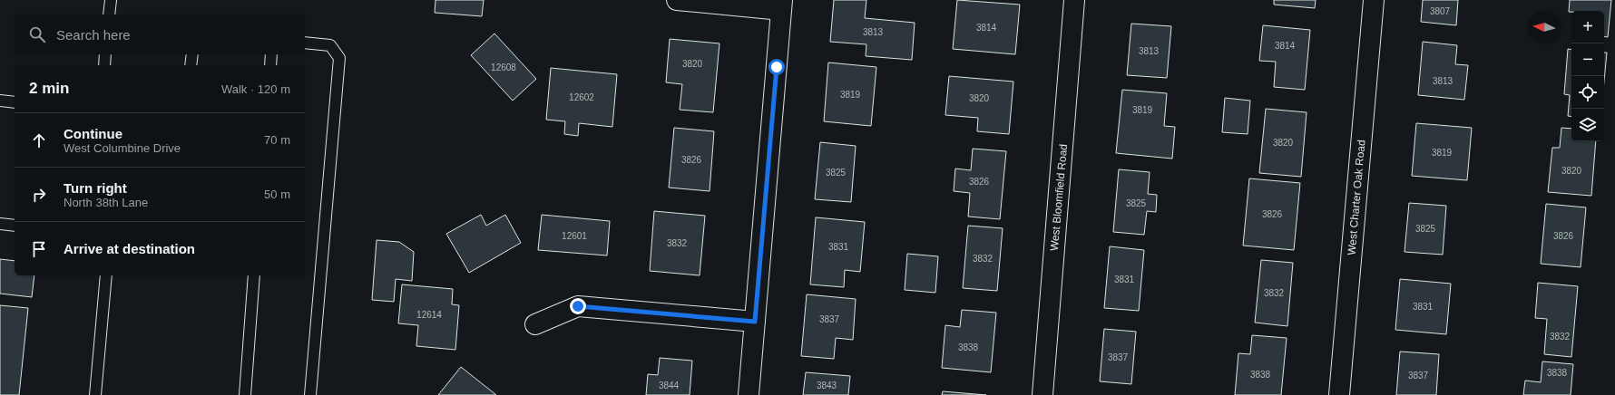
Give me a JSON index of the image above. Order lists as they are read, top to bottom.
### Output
{
  "streets": {
    "street": ["West Bloomfield Road", "West Charter Oak Road"]
  },
  "house_numbers": [
    "3807",
    "3814",
    "3813",
    "3814",
    "3813",
    "3820",
    "12608",
    "3813",
    "3819",
    "12602",
    "3820",
    "3819",
    "3820",
    "3819",
    "3826",
    "3820",
    "3825",
    "3826",
    "3825",
    "3826",
    "3825",
    "12601",
    "3826",
    "3832",
    "3831",
    "3832",
    "3831",
    "3832",
    "3831",
    "12614",
    "3837",
    "3832",
    "3838",
    "3837",
    "3838",
    "3838",
    "3837",
    "3844",
    "3843"
  ],
  "north": "left",
  "page": {
    "map_buttons": ["+", "−"],
    "search": "Search here",
    "heading": ["2 min", "Walk · 120 m"],
    "list": [
      ["Continue", "West Columbine Drive", "70 m"],
      ["Turn right", "North 38th Lane", "50 m"],
      "Arrive at destination"
    ]
  }
}
